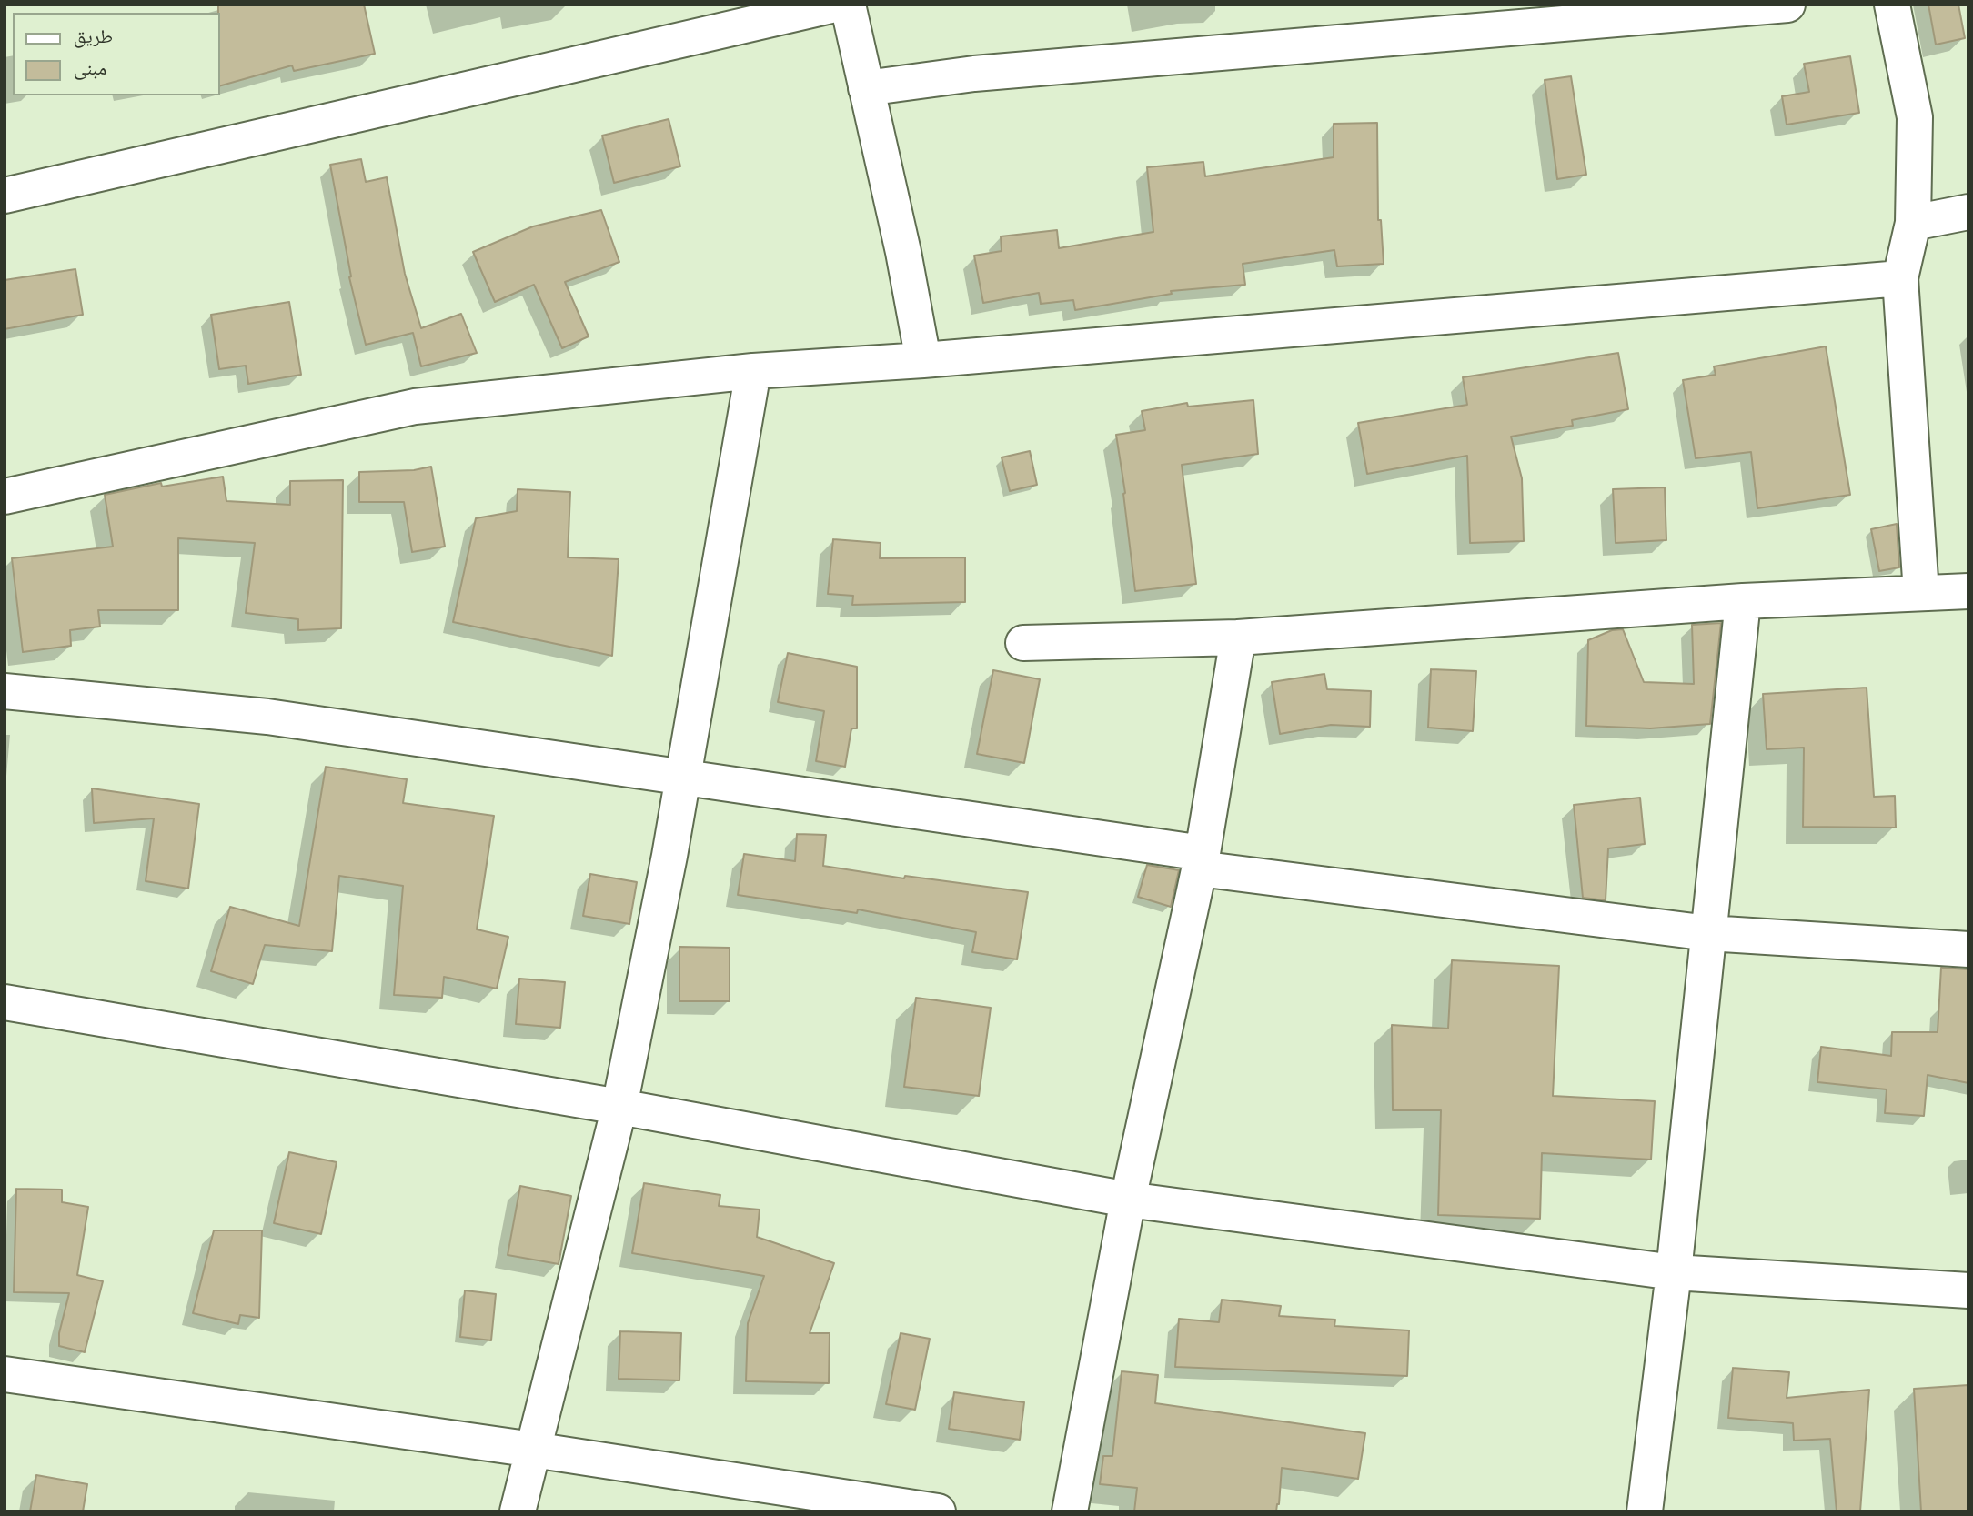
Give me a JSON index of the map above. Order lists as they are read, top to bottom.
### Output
{
  "legend": ["طريق", "مبنى"]
}
